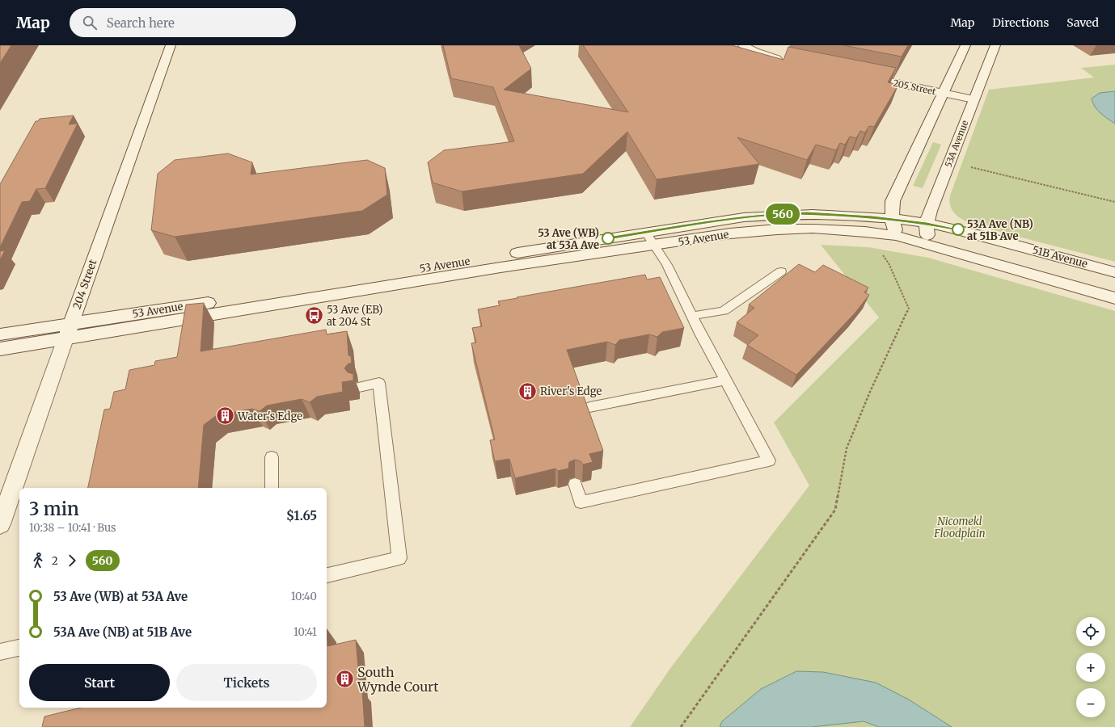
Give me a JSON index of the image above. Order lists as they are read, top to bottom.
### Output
{
  "streets": {
    "street": [
      "205 Street",
      "53A Avenue",
      "53 Avenue",
      "51B Avenue",
      "204 Street"
    ]
  },
  "crossings": [
    ["205 Street", "53A Avenue"],
    ["53A Avenue", "51B Avenue"],
    ["53 Avenue", "51B Avenue"],
    ["53 Avenue", "204 Street"]
  ],
  "parks": ["Nicomekl Floodplain"],
  "places": {
    "other": ["53A Ave (NB) at 51B Ave", "53 Ave (WB) at 53A Ave"],
    "bus stop": ["53 Ave (EB) at 204 St"],
    "building": ["River's Edge", "Water's Edge", "South Wynde Court"]
  },
  "lines": ["bus line 560"],
  "page": {
    "header": "Map",
    "search": "Search here",
    "nav": ["Map", "Directions", "Saved"],
    "on_map": "560",
    "heading": ["3 min", "10:38 – 10:41 · Bus", "$1.65"],
    "legs": ["2", "560"],
    "list": [
      {
        "name": "53 Ave (WB) at 53A Ave",
        "value": "10:40"
      },
      {
        "name": "53A Ave (NB) at 51B Ave",
        "value": "10:41"
      }
    ],
    "map_buttons": ["+", "−"],
    "buttons": ["Start", "Tickets"]
  }
}
